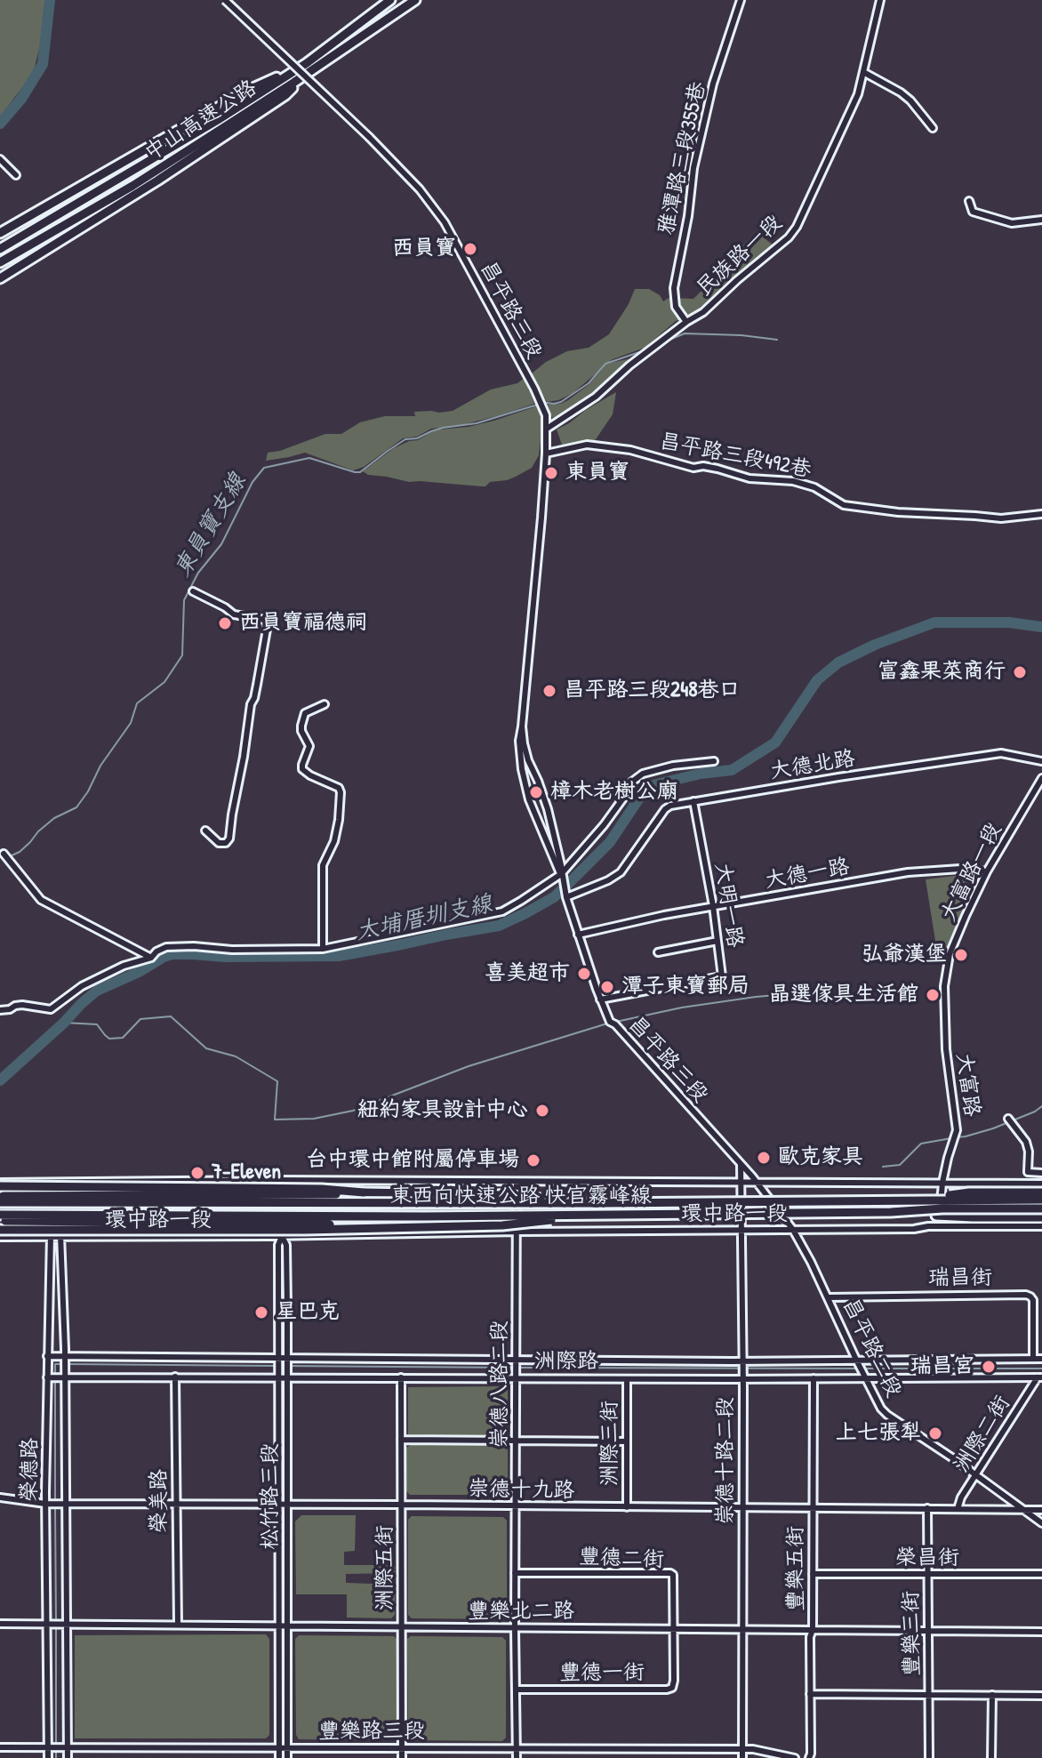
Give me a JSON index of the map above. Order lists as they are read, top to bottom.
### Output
{
  "streets": {
    "highway": ["中山高速公路", "東西向快速公路 快官霧峰線"],
    "street": [
      "雅潭路三段355巷",
      "民族路一段",
      "昌平路三段",
      "昌平路三段492巷",
      "大德北路",
      "大富路一段",
      "大德一路",
      "大明一路",
      "大富路",
      "環中路一段",
      "瑞昌街",
      "昌平路二段",
      "洲際路",
      "崇德八路二段",
      "洲際二街",
      "洲際三街",
      "崇德十路二段",
      "榮德路",
      "崇德十九路",
      "松竹路三段",
      "榮美路",
      "豐德二街",
      "榮昌街",
      "洲際五街",
      "豐樂五街",
      "豐樂北二路",
      "豐樂三街",
      "豐德一街",
      "豐樂路三段"
    ]
  },
  "crossings": [
    ["雅潭路三段355巷", "民族路一段"],
    ["民族路一段", "昌平路三段"],
    ["昌平路三段", "昌平路三段492巷"],
    ["昌平路三段", "大德北路"],
    ["昌平路三段", "大德一路"],
    ["昌平路三段", "大明一路"],
    ["昌平路三段", "環中路一段"],
    ["昌平路三段", "昌平路二段"],
    ["昌平路三段", "崇德十路二段"],
    ["大德北路", "大明一路"],
    ["大富路一段", "大德一路"],
    ["大富路一段", "大富路"],
    ["大德一路", "大明一路"],
    ["大富路", "環中路一段"],
    ["環中路一段", "昌平路二段"],
    ["環中路一段", "崇德八路二段"],
    ["環中路一段", "崇德十路二段"],
    ["環中路一段", "榮德路"],
    ["環中路一段", "松竹路三段"],
    ["瑞昌街", "昌平路二段"],
    ["瑞昌街", "洲際路"],
    ["昌平路二段", "洲際路"],
    ["昌平路二段", "洲際二街"],
    ["昌平路二段", "崇德十九路"],
    ["洲際路", "崇德八路二段"],
    ["洲際路", "洲際二街"],
    ["洲際路", "洲際三街"],
    ["洲際路", "崇德十路二段"],
    ["洲際路", "榮德路"],
    ["洲際路", "松竹路三段"],
    ["洲際路", "榮美路"],
    ["洲際路", "洲際五街"],
    ["洲際路", "豐樂五街"],
    ["崇德八路二段", "崇德十九路"],
    ["崇德八路二段", "豐德二街"],
    ["崇德八路二段", "豐樂北二路"],
    ["崇德八路二段", "豐德一街"],
    ["崇德八路二段", "豐樂路三段"],
    ["洲際二街", "崇德十九路"],
    ["洲際三街", "崇德十九路"],
    ["崇德十路二段", "崇德十九路"],
    ["崇德十路二段", "豐樂北二路"],
    ["崇德十路二段", "豐樂路三段"],
    ["榮德路", "崇德十九路"],
    ["榮德路", "豐樂北二路"],
    ["榮德路", "豐樂路三段"],
    ["崇德十九路", "松竹路三段"],
    ["崇德十九路", "榮美路"],
    ["崇德十九路", "洲際五街"],
    ["崇德十九路", "豐樂五街"],
    ["崇德十九路", "豐樂三街"],
    ["松竹路三段", "豐樂北二路"],
    ["松竹路三段", "豐樂路三段"],
    ["榮美路", "豐樂北二路"],
    ["豐德二街", "豐樂北二路"],
    ["豐德二街", "豐德一街"],
    ["榮昌街", "豐樂五街"],
    ["榮昌街", "豐樂三街"],
    ["洲際五街", "豐樂北二路"],
    ["洲際五街", "豐樂路三段"],
    ["豐樂五街", "豐樂北二路"],
    ["豐樂北二路", "豐樂三街"],
    ["豐樂北二路", "豐德一街"]
  ],
  "water": ["東員寶支線", "大埔厝圳支線"],
  "places": [
    "西員寶",
    "東員寶",
    "西員寶福德祠",
    "富鑫果菜商行",
    "昌平路三段248巷口",
    "樟木老樹公廟",
    "弘爺漢堡",
    "喜美超市",
    "潭子東寶郵局",
    "晶選傢具生活館",
    "紐約家具設計中心",
    "歐克家具",
    "台中環中館附屬停車場",
    "7-Eleven",
    "星巴克",
    "瑞昌宮",
    "上七張犁"
  ]
}
